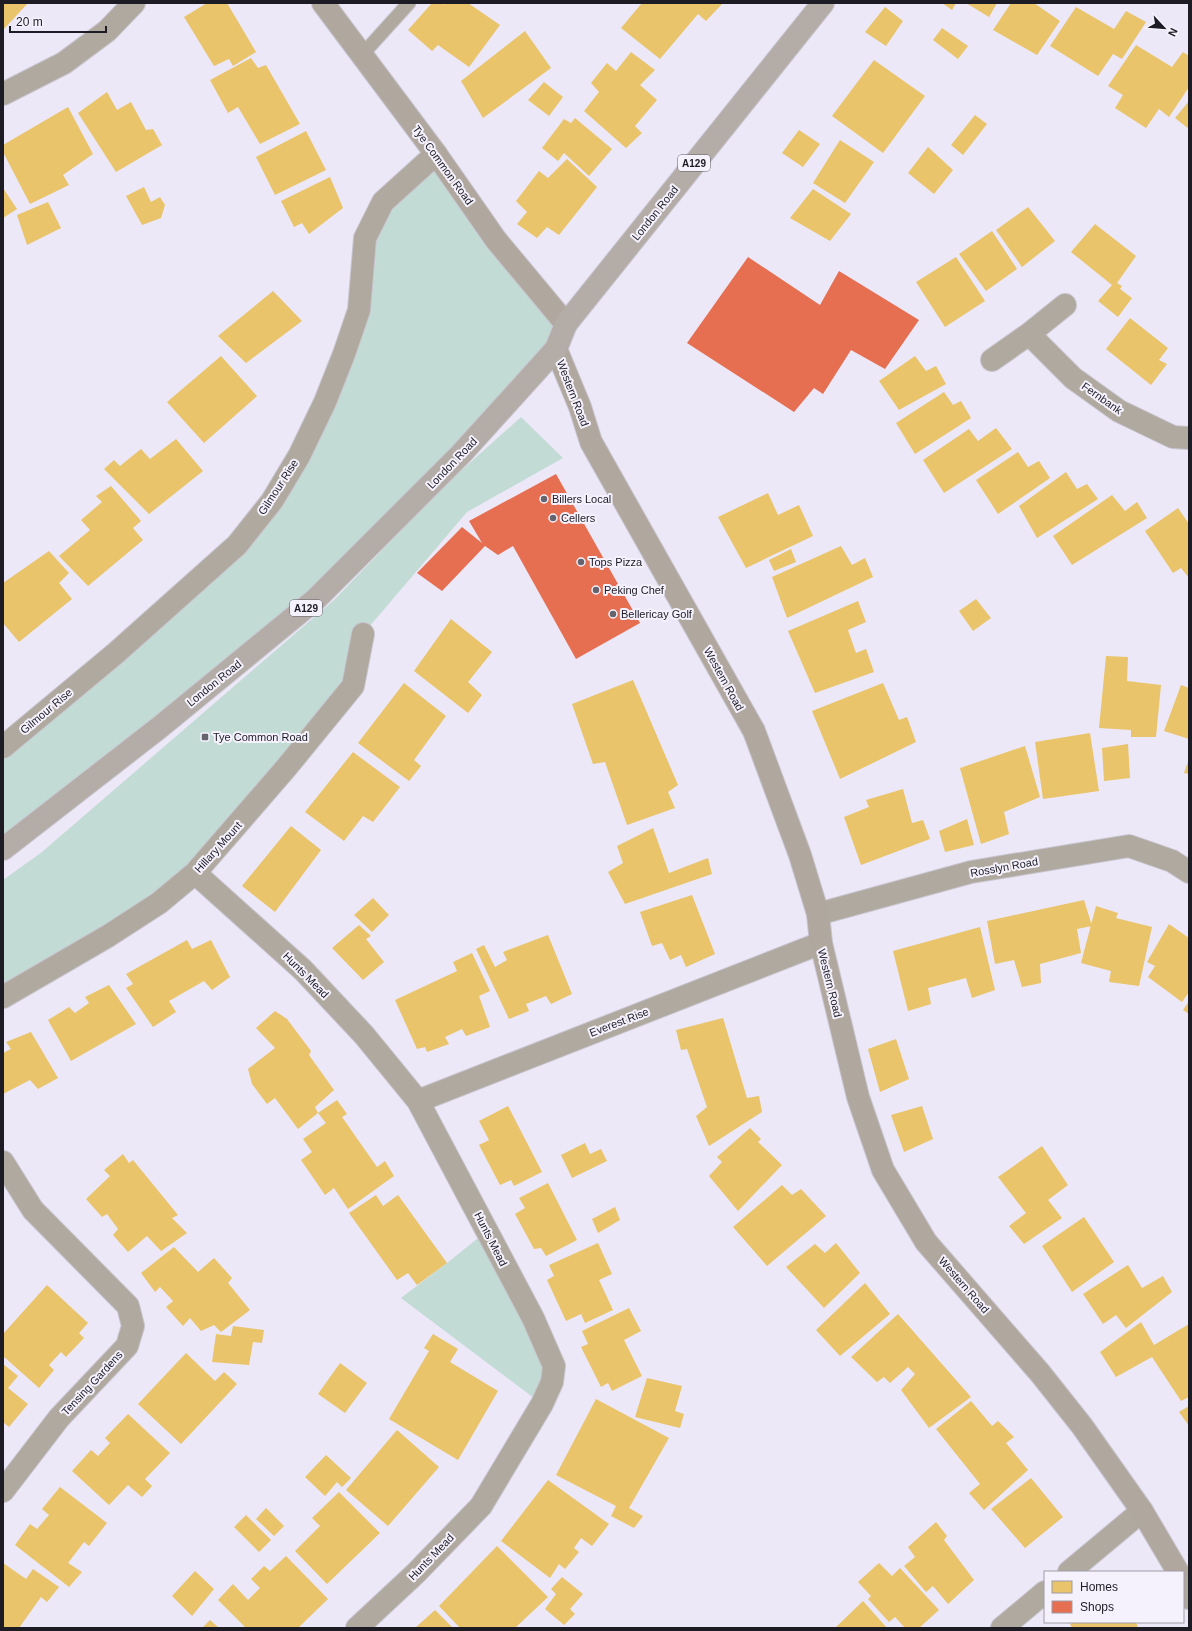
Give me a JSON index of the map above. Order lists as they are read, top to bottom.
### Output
{
  "streets": {
    "main road": ["A129", "London Road"],
    "street": [
      "Tye Common Road",
      "Western Road",
      "Fernbank",
      "Gilmour Rise",
      "Hillary Mount",
      "Rosslyn Road",
      "Hunts Mead",
      "Everest Rise",
      "Tensing Gardens"
    ]
  },
  "crossings": [
    ["Tye Common Road", "London Road"],
    ["Tye Common Road", "Gilmour Rise"],
    ["London Road", "Western Road"],
    ["Western Road", "Rosslyn Road"],
    ["Western Road", "Everest Rise"],
    ["Hillary Mount", "Hunts Mead"],
    ["Hunts Mead", "Everest Rise"]
  ],
  "places": {
    "other": [
      "Billers Local",
      "Cellers",
      "Tops Pizza",
      "Peking Chef",
      "Bellericay Golf"
    ],
    "transit": ["Tye Common Road"]
  },
  "legend": ["Homes", "Shops"],
  "scale_bar": "20 m",
  "north": "bottom right"
}
